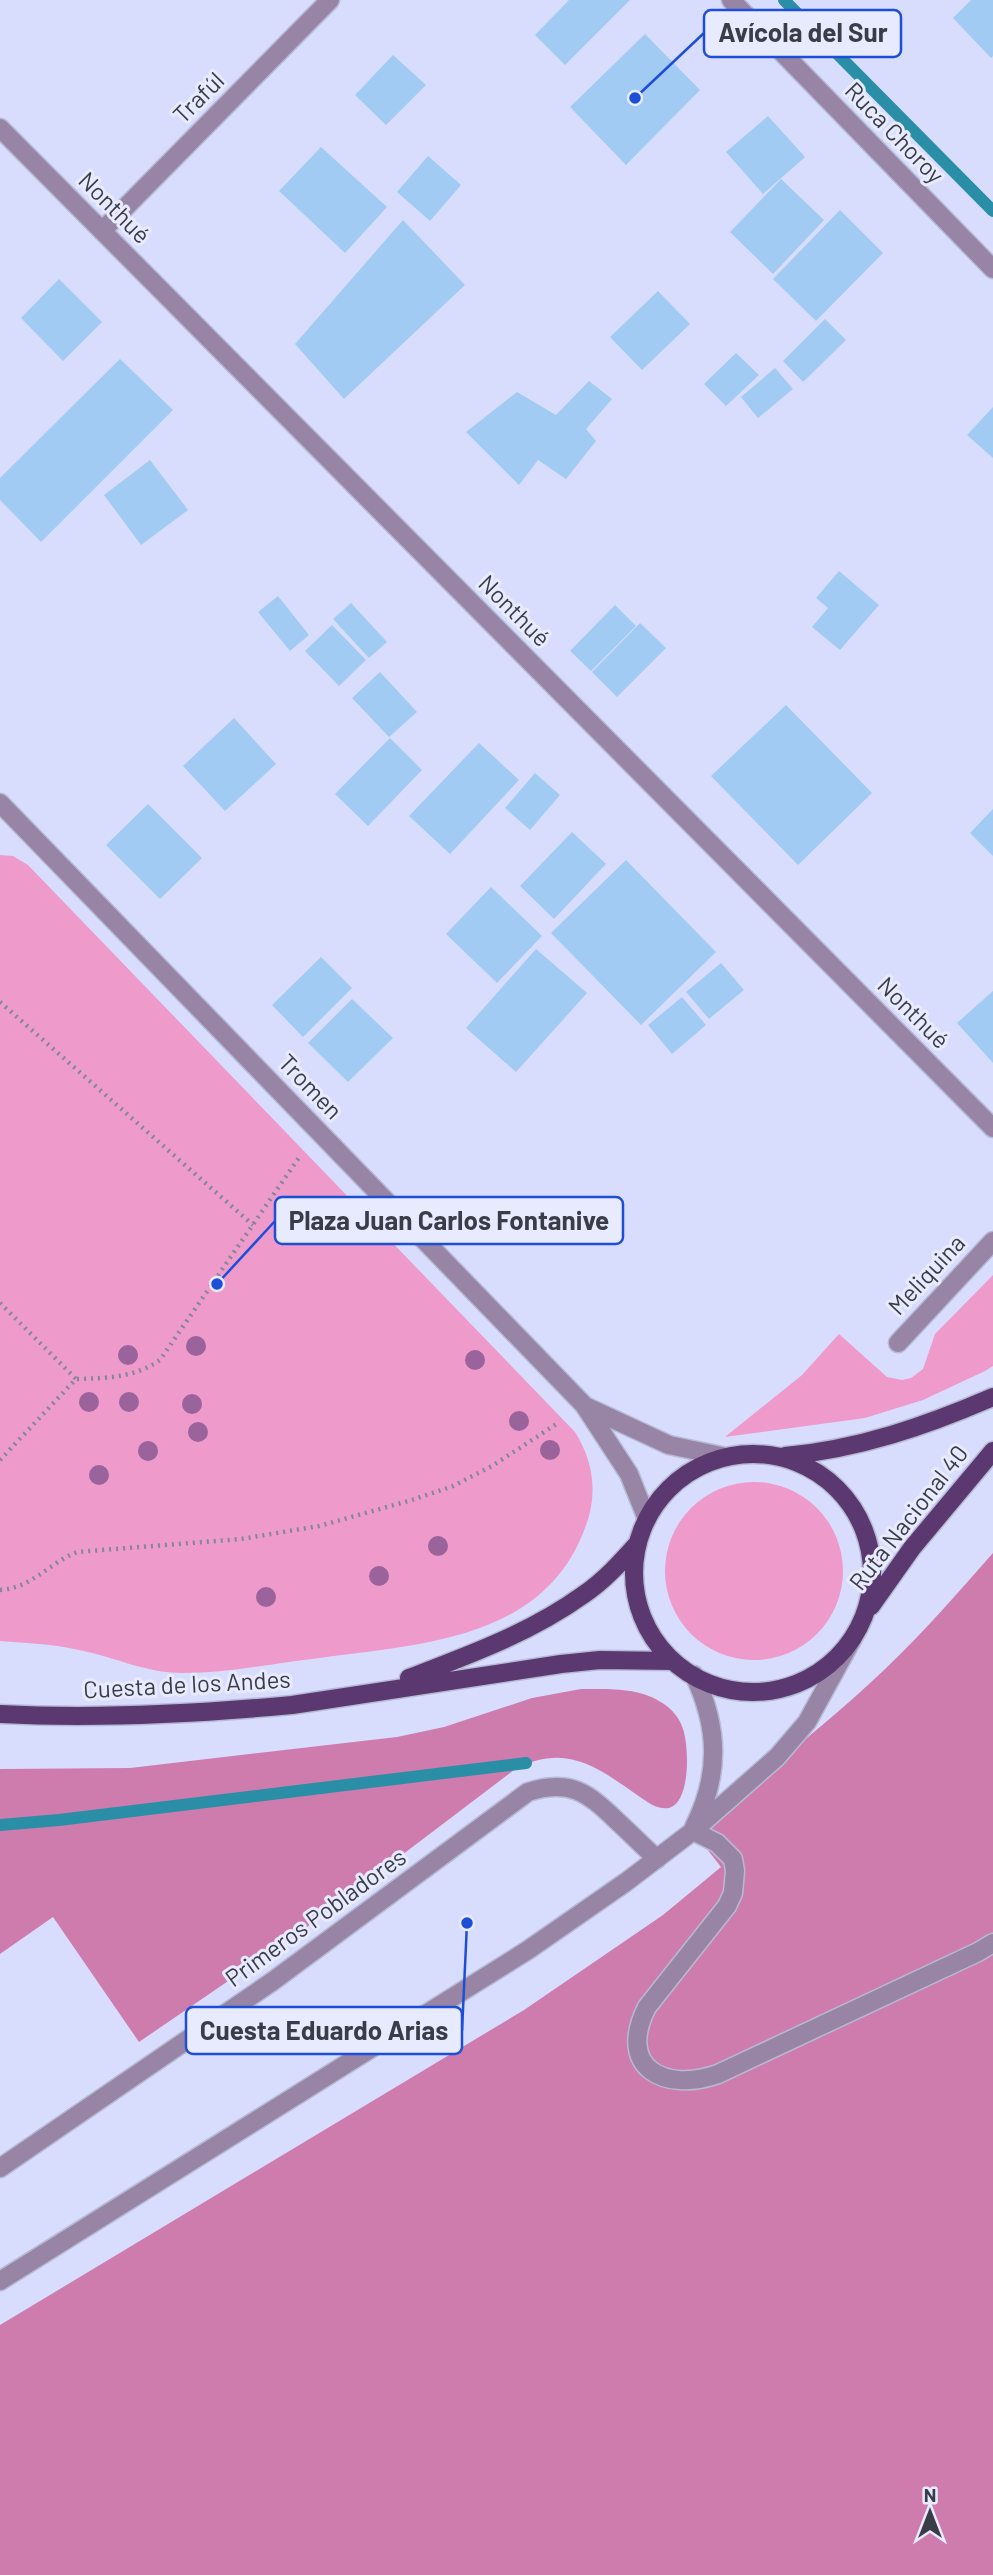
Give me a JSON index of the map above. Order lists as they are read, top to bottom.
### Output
{
  "streets": {
    "main road": ["Ruta Nacional 40", "Cuesta de los Andes"],
    "street": [
      "Trafúl",
      "Ruca Choroy",
      "Nonthué",
      "Tromen",
      "Meliquina",
      "Primeros Pobladores"
    ]
  },
  "crossings": [
    ["Trafúl", "Nonthué"],
    ["Tromen", "Ruta Nacional 40"],
    ["Tromen", "Cuesta de los Andes"],
    ["Ruta Nacional 40", "Cuesta de los Andes"]
  ],
  "places": ["Avícola del Sur", "Plaza Juan Carlos Fontanive", "Cuesta Eduardo Arias"],
  "north": "top"
}
